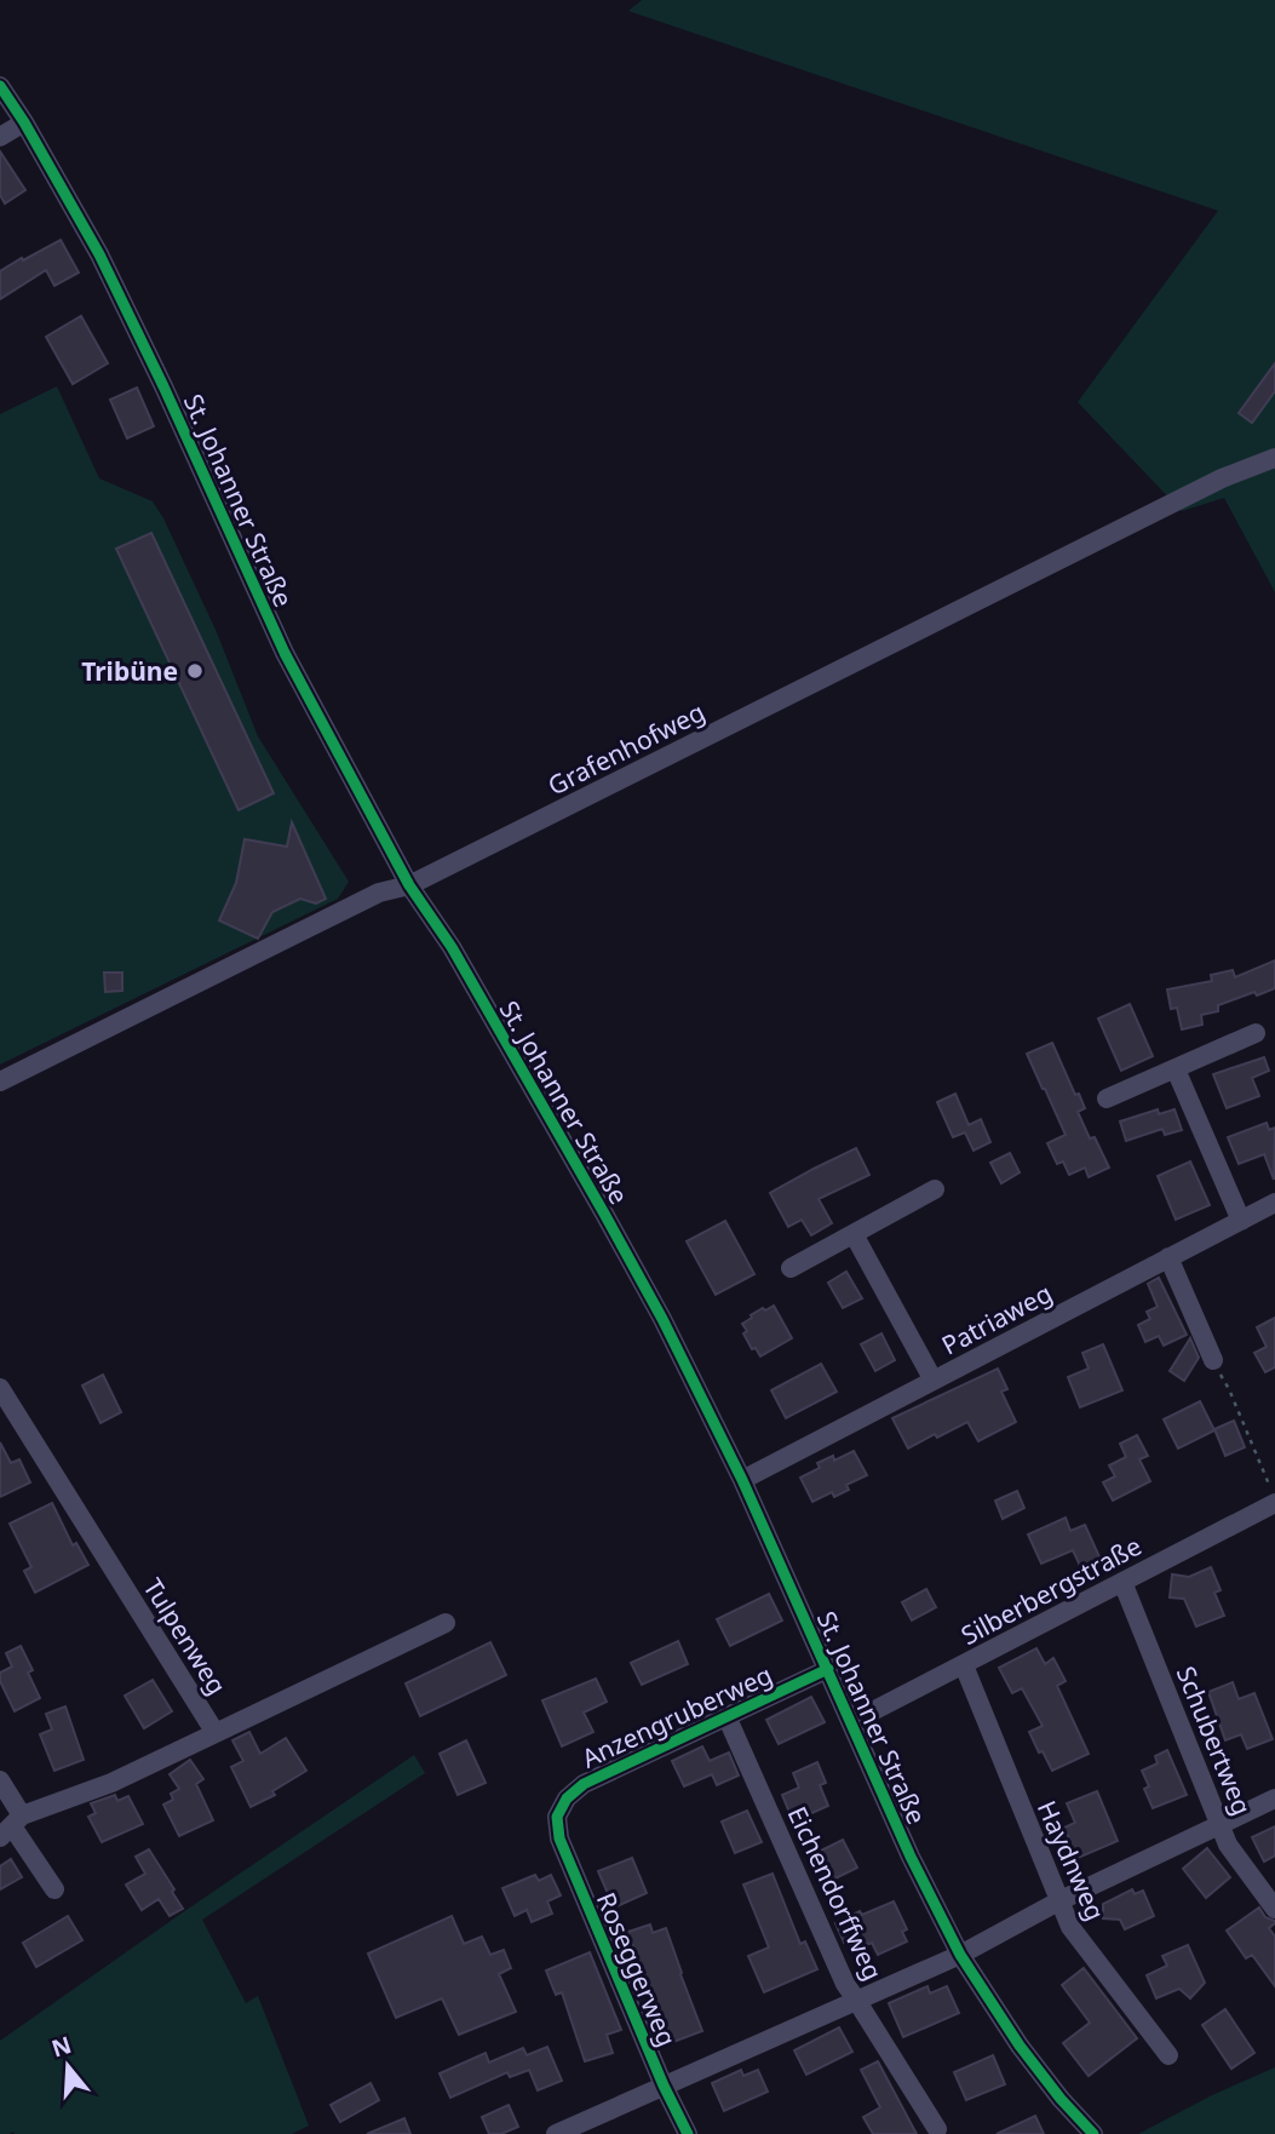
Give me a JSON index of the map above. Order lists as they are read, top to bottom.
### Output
{
  "streets": {
    "street": [
      "St. Johanner Straße",
      "Grafenhofweg",
      "Patriaweg",
      "Silberbergstraße",
      "Tulpenweg",
      "Anzengruberweg",
      "Schubertweg",
      "Haydnweg",
      "Eichendorffweg",
      "Roseggerweg"
    ]
  },
  "crossings": [
    ["St. Johanner Straße", "Grafenhofweg"],
    ["St. Johanner Straße", "Patriaweg"],
    ["St. Johanner Straße", "Silberbergstraße"],
    ["St. Johanner Straße", "Anzengruberweg"],
    ["Silberbergstraße", "Schubertweg"],
    ["Silberbergstraße", "Haydnweg"],
    ["Anzengruberweg", "Eichendorffweg"],
    ["Anzengruberweg", "Roseggerweg"]
  ],
  "places": ["Tribüne"],
  "north": "top"
}
